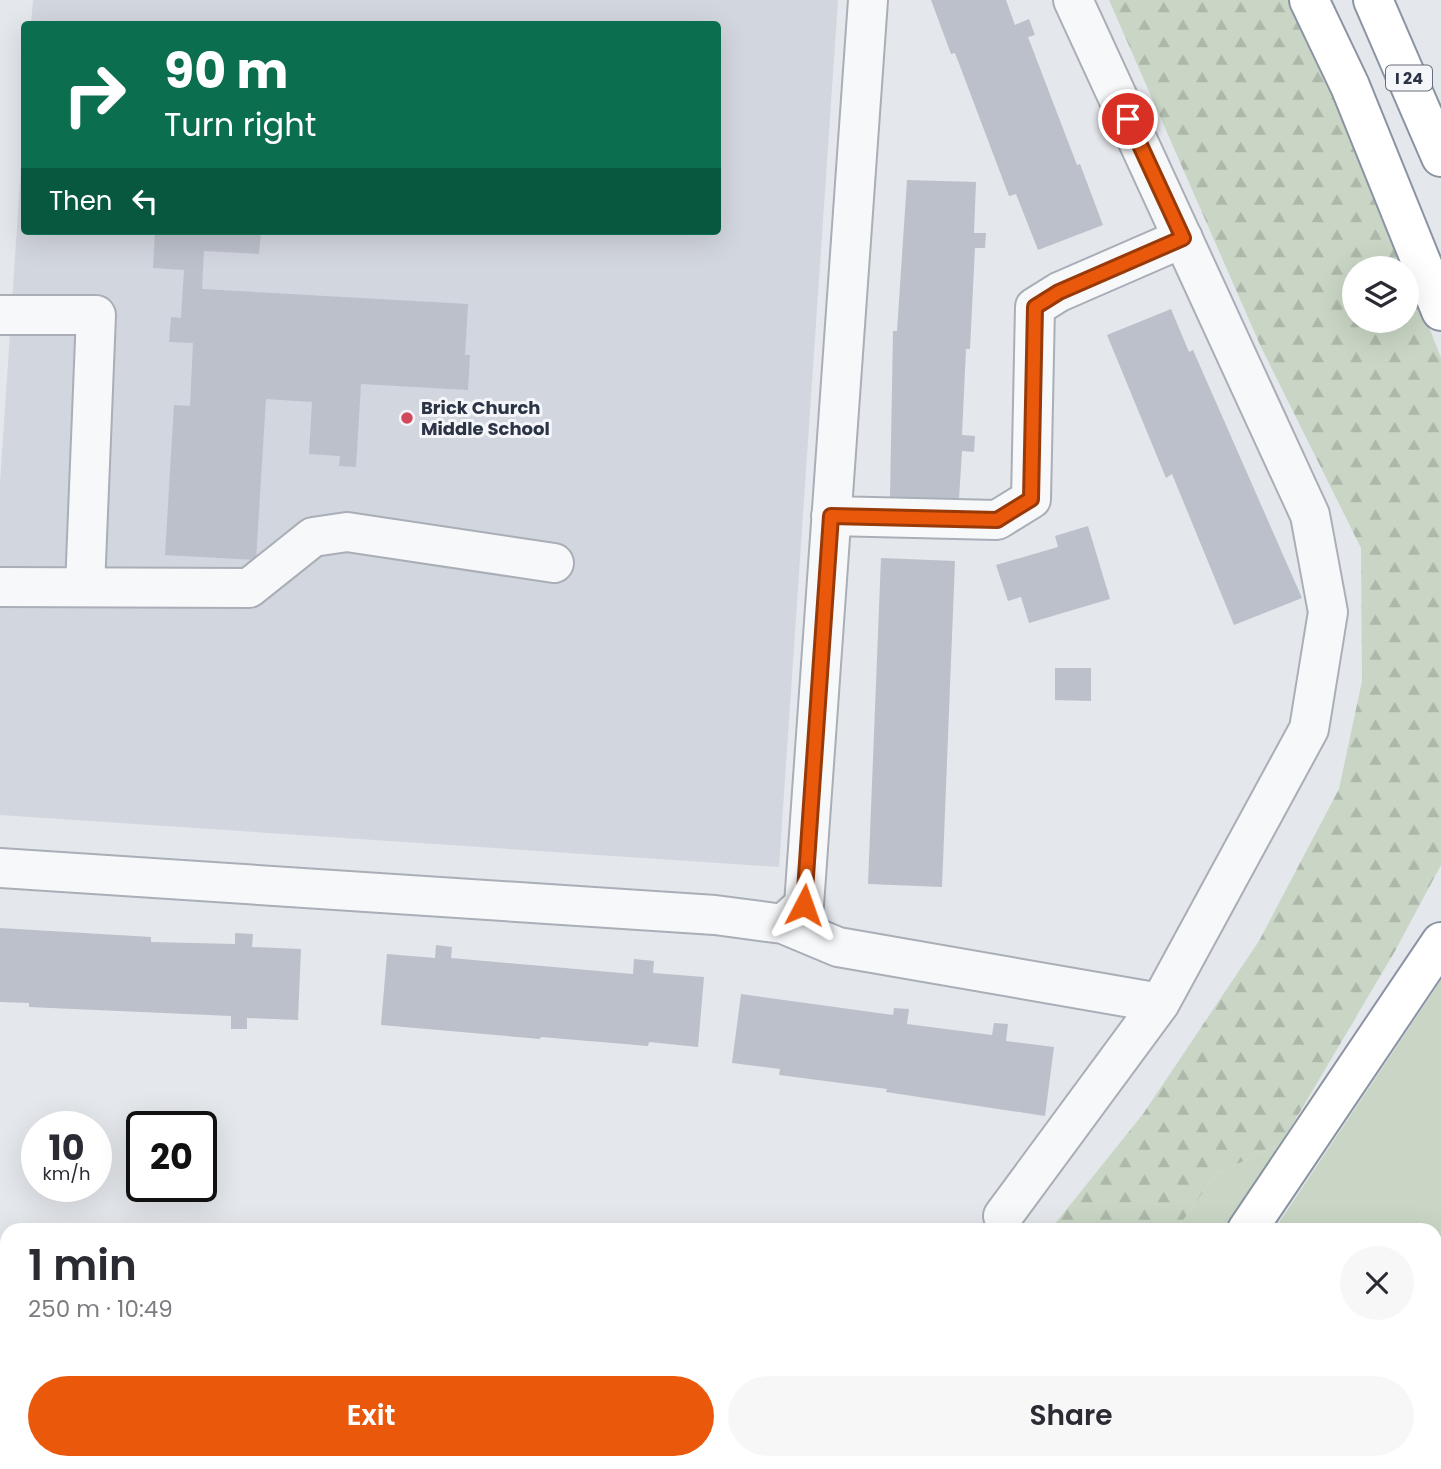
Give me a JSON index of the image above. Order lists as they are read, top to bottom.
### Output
{
  "streets": {
    "highway": ["I 24"]
  },
  "places": ["Brick Church Middle School"],
  "page": {
    "turn": ["90 m", "Turn right"],
    "then": "Then",
    "speed": "10 km/h",
    "limit": "20",
    "heading": ["1 min", "250 m · 10:49"],
    "buttons": ["Exit", "Share"]
  }
}
